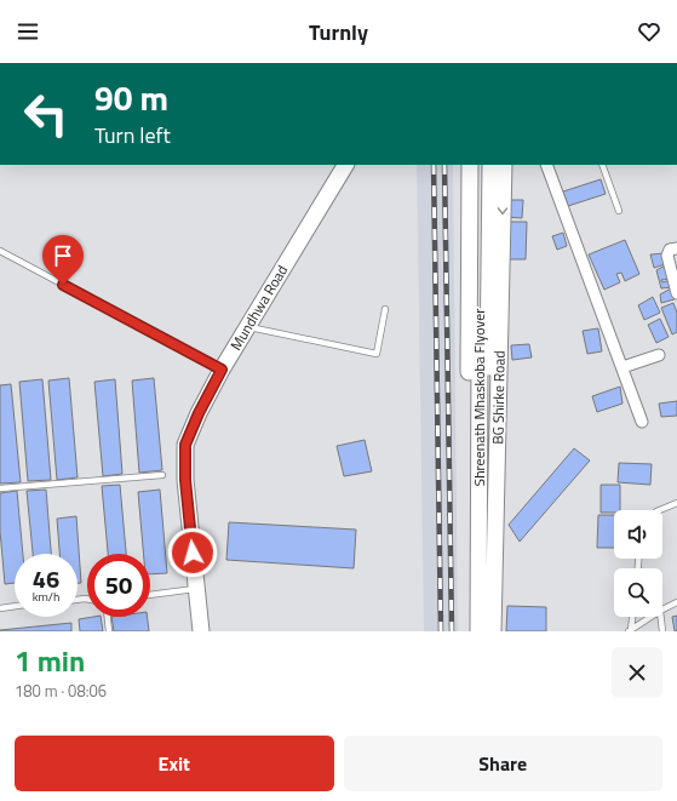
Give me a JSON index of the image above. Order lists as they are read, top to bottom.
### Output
{
  "streets": {
    "main road": ["Mundhwa Road", "Shreenath Mhaskoba Flyover", "BG Shirke Road"]
  },
  "page": {
    "header": "Turnly",
    "turn": ["90 m", "Turn left"],
    "speed": "46 km/h",
    "limit": "50",
    "heading": ["1 min", "180 m · 08:06"],
    "buttons": ["Exit", "Share"]
  }
}
